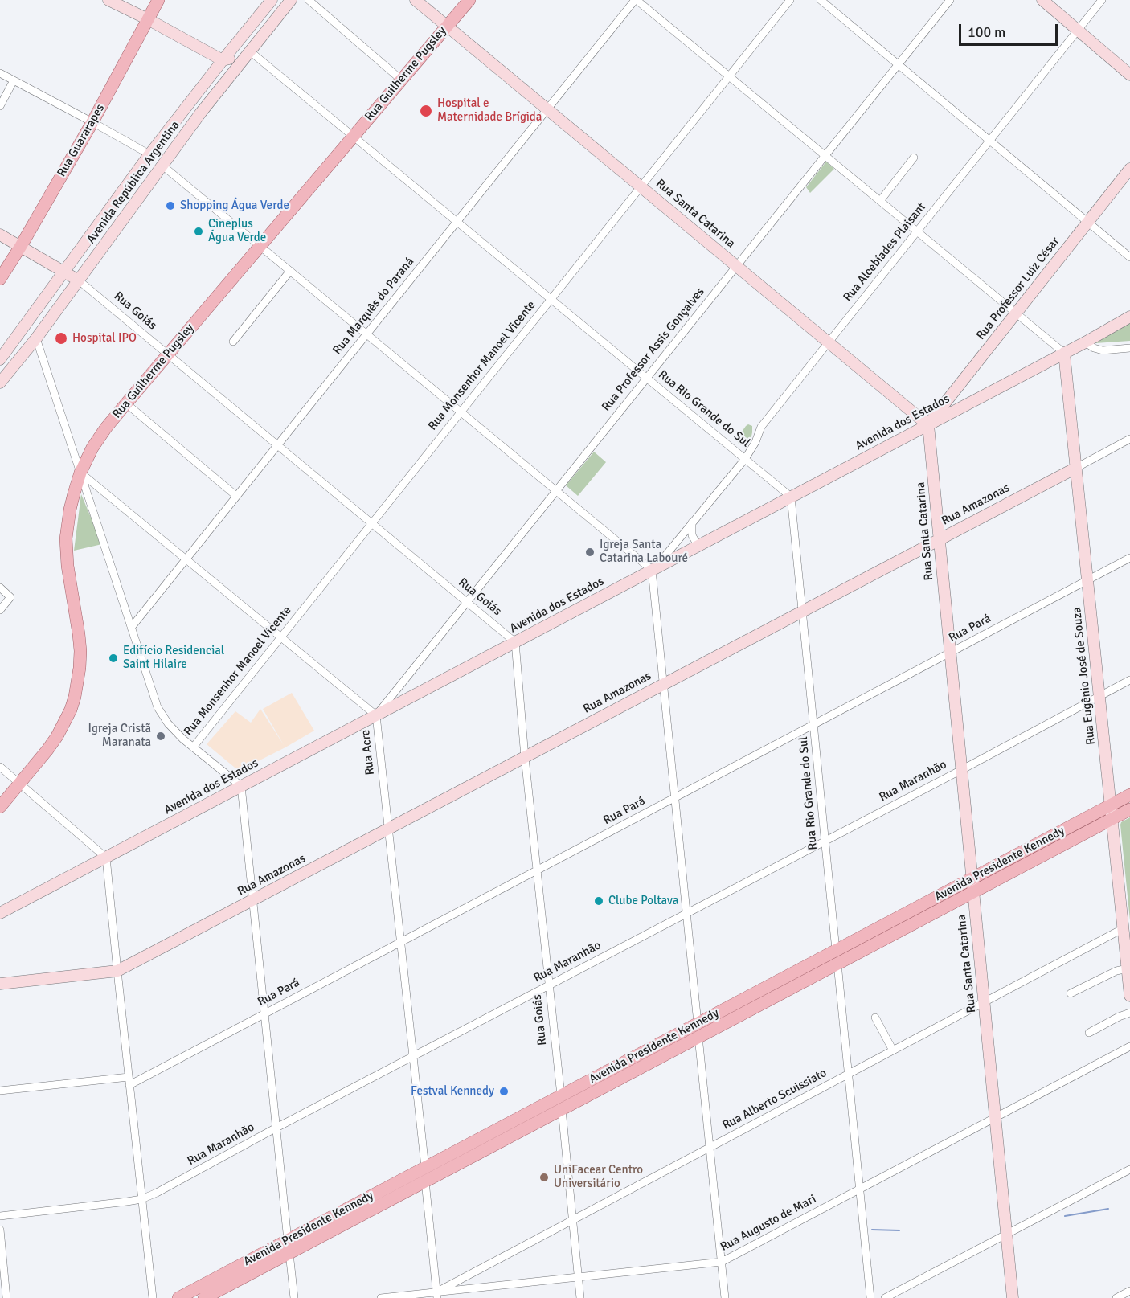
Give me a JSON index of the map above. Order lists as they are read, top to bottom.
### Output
{
  "streets": {
    "main road": ["Rua Guilherme Pugsley", "Rua Guararapes", "Avenida Presidente Kennedy"],
    "street": [
      "Avenida República Argentina",
      "Rua Santa Catarina",
      "Rua Alcebíades Plaisant",
      "Rua Professor Luiz César",
      "Rua Marquês do Paraná",
      "Rua Goiás",
      "Rua Professor Assis Gonçalves",
      "Rua Monsenhor Manoel Vicente",
      "Rua Rio Grande do Sul",
      "Avenida dos Estados",
      "Rua Amazonas",
      "Rua Pará",
      "Rua Eugênio José de Souza",
      "Rua Acre",
      "Rua Maranhão",
      "Rua Alberto Scuissiato",
      "Rua Augusto de Mari"
    ]
  },
  "crossings": [
    ["Rua Guilherme Pugsley", "Rua Santa Catarina"],
    ["Rua Guilherme Pugsley", "Rua Goiás"],
    ["Rua Guilherme Pugsley", "Rua Rio Grande do Sul"],
    ["Rua Guilherme Pugsley", "Rua Acre"],
    ["Avenida República Argentina", "Rua Goiás"],
    ["Avenida República Argentina", "Rua Rio Grande do Sul"],
    ["Rua Santa Catarina", "Rua Alcebíades Plaisant"],
    ["Rua Santa Catarina", "Rua Professor Luiz César"],
    ["Rua Santa Catarina", "Rua Marquês do Paraná"],
    ["Rua Santa Catarina", "Rua Professor Assis Gonçalves"],
    ["Rua Santa Catarina", "Rua Monsenhor Manoel Vicente"],
    ["Rua Santa Catarina", "Avenida dos Estados"],
    ["Rua Santa Catarina", "Rua Amazonas"],
    ["Rua Santa Catarina", "Rua Pará"],
    ["Rua Santa Catarina", "Rua Maranhão"],
    ["Rua Santa Catarina", "Avenida Presidente Kennedy"],
    ["Rua Santa Catarina", "Rua Alberto Scuissiato"],
    ["Rua Santa Catarina", "Rua Augusto de Mari"],
    ["Rua Alcebíades Plaisant", "Rua Rio Grande do Sul"],
    ["Rua Alcebíades Plaisant", "Avenida dos Estados"],
    ["Rua Professor Luiz César", "Avenida dos Estados"],
    ["Rua Marquês do Paraná", "Rua Goiás"],
    ["Rua Marquês do Paraná", "Rua Rio Grande do Sul"],
    ["Rua Marquês do Paraná", "Rua Acre"],
    ["Rua Goiás", "Rua Professor Assis Gonçalves"],
    ["Rua Goiás", "Rua Monsenhor Manoel Vicente"],
    ["Rua Goiás", "Avenida dos Estados"],
    ["Rua Goiás", "Rua Amazonas"],
    ["Rua Goiás", "Rua Pará"],
    ["Rua Goiás", "Rua Maranhão"],
    ["Rua Goiás", "Avenida Presidente Kennedy"],
    ["Rua Professor Assis Gonçalves", "Rua Rio Grande do Sul"],
    ["Rua Professor Assis Gonçalves", "Avenida dos Estados"],
    ["Rua Professor Assis Gonçalves", "Rua Acre"],
    ["Rua Monsenhor Manoel Vicente", "Rua Rio Grande do Sul"],
    ["Rua Monsenhor Manoel Vicente", "Rua Acre"],
    ["Rua Rio Grande do Sul", "Avenida dos Estados"],
    ["Rua Rio Grande do Sul", "Rua Amazonas"],
    ["Rua Rio Grande do Sul", "Rua Pará"],
    ["Rua Rio Grande do Sul", "Rua Maranhão"],
    ["Rua Rio Grande do Sul", "Avenida Presidente Kennedy"],
    ["Avenida dos Estados", "Rua Eugênio José de Souza"],
    ["Avenida dos Estados", "Rua Acre"],
    ["Rua Amazonas", "Rua Eugênio José de Souza"],
    ["Rua Amazonas", "Rua Acre"],
    ["Rua Pará", "Rua Eugênio José de Souza"],
    ["Rua Pará", "Rua Acre"],
    ["Rua Eugênio José de Souza", "Rua Maranhão"],
    ["Rua Eugênio José de Souza", "Avenida Presidente Kennedy"],
    ["Rua Eugênio José de Souza", "Rua Alberto Scuissiato"],
    ["Rua Acre", "Rua Maranhão"],
    ["Rua Acre", "Avenida Presidente Kennedy"],
    ["Rua Alberto Scuissiato", "Rua Augusto de Mari"]
  ],
  "places": [
    "Hospital e Maternidade Brígida",
    "Shopping Água Verde",
    "Cineplus Água Verde",
    "Hospital IPO",
    "Igreja Santa Catarina Labouré",
    "Edifício Residencial Saint Hilaire",
    "Igreja Cristã Maranata",
    "Clube Poltava",
    "Festval Kennedy",
    "UniFacear Centro Universitário"
  ],
  "scale_bar": "100 m"
}
